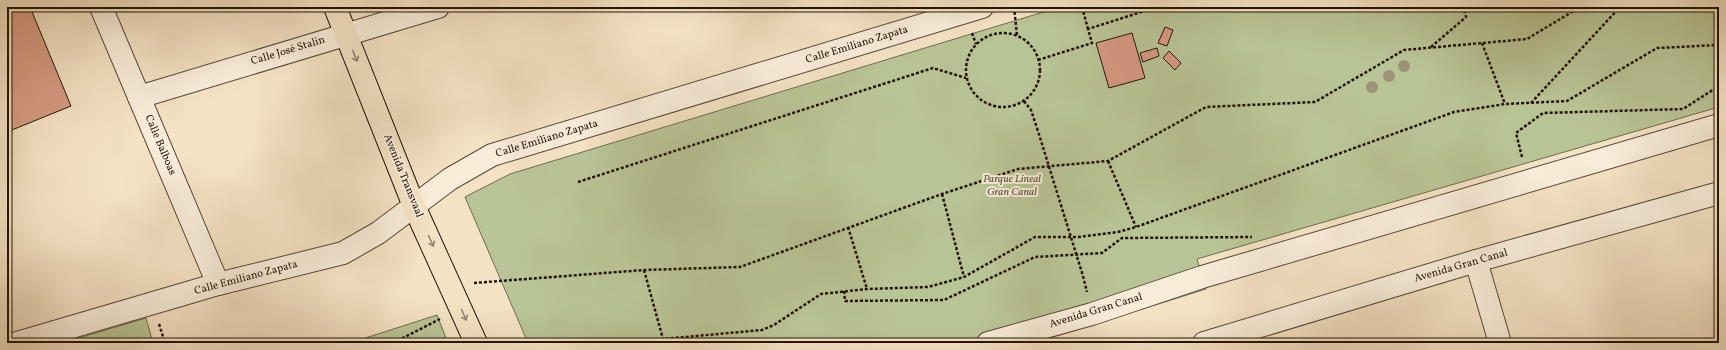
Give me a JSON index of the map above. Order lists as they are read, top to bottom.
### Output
{
  "streets": {
    "main road": ["Avenida Transvaal"],
    "street": [
      "Calle Emiliano Zapata",
      "Calle José Stalin",
      "Calle Balboas",
      "Avenida Gran Canal"
    ]
  },
  "crossings": [
    ["Calle Emiliano Zapata", "Calle Balboas"],
    ["Calle Emiliano Zapata", "Avenida Transvaal"],
    ["Calle José Stalin", "Calle Balboas"],
    ["Calle José Stalin", "Avenida Transvaal"]
  ],
  "one_way": ["Avenida Transvaal"],
  "parks": ["Parque Lineal Gran Canal"]
}
